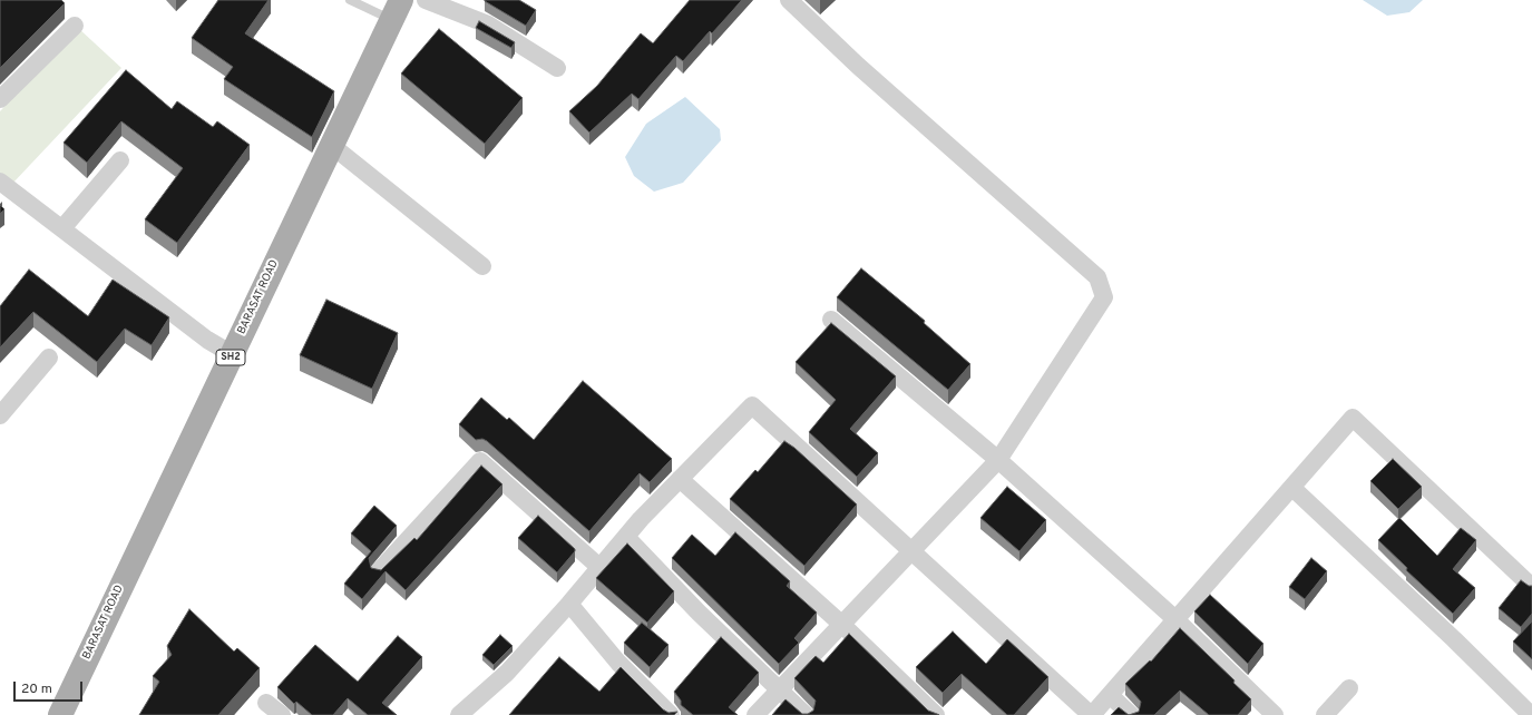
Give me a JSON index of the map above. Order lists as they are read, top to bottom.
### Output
{
  "streets": {
    "main road": ["BARASAT ROAD", "SH2"]
  },
  "scale_bar": "20 m"
}
